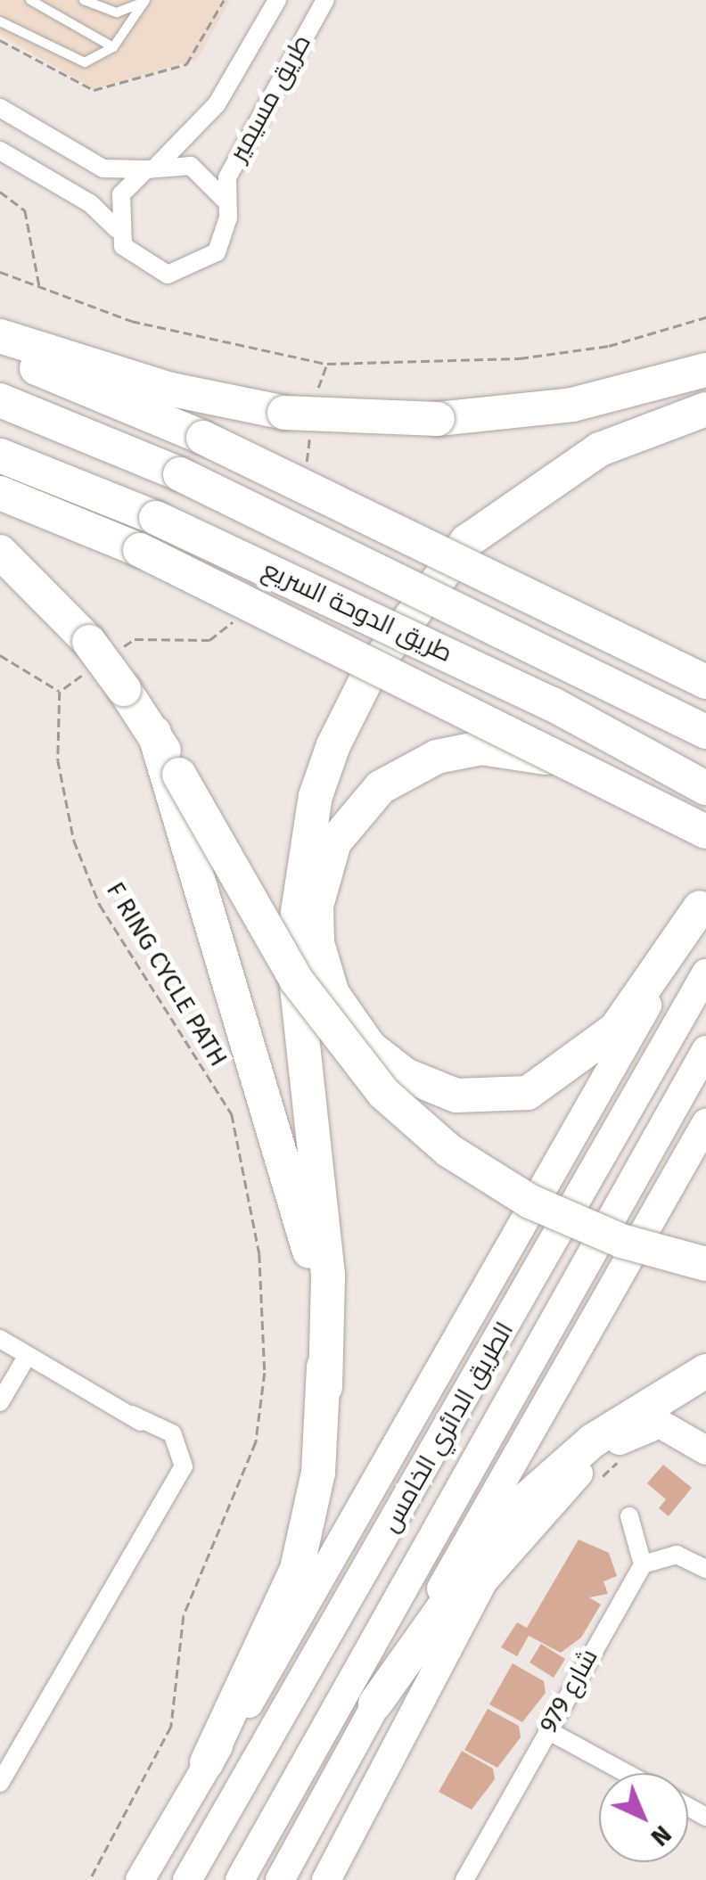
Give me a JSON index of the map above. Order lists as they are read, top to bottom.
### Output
{
  "streets": {
    "highway": ["طريق الدوحة السريع", "الطريق الدائري الخامس"],
    "street": ["طريق مسيمير", "شارع 979"],
    "path": ["F RING CYCLE PATH"]
  },
  "north": "bottom right"
}
